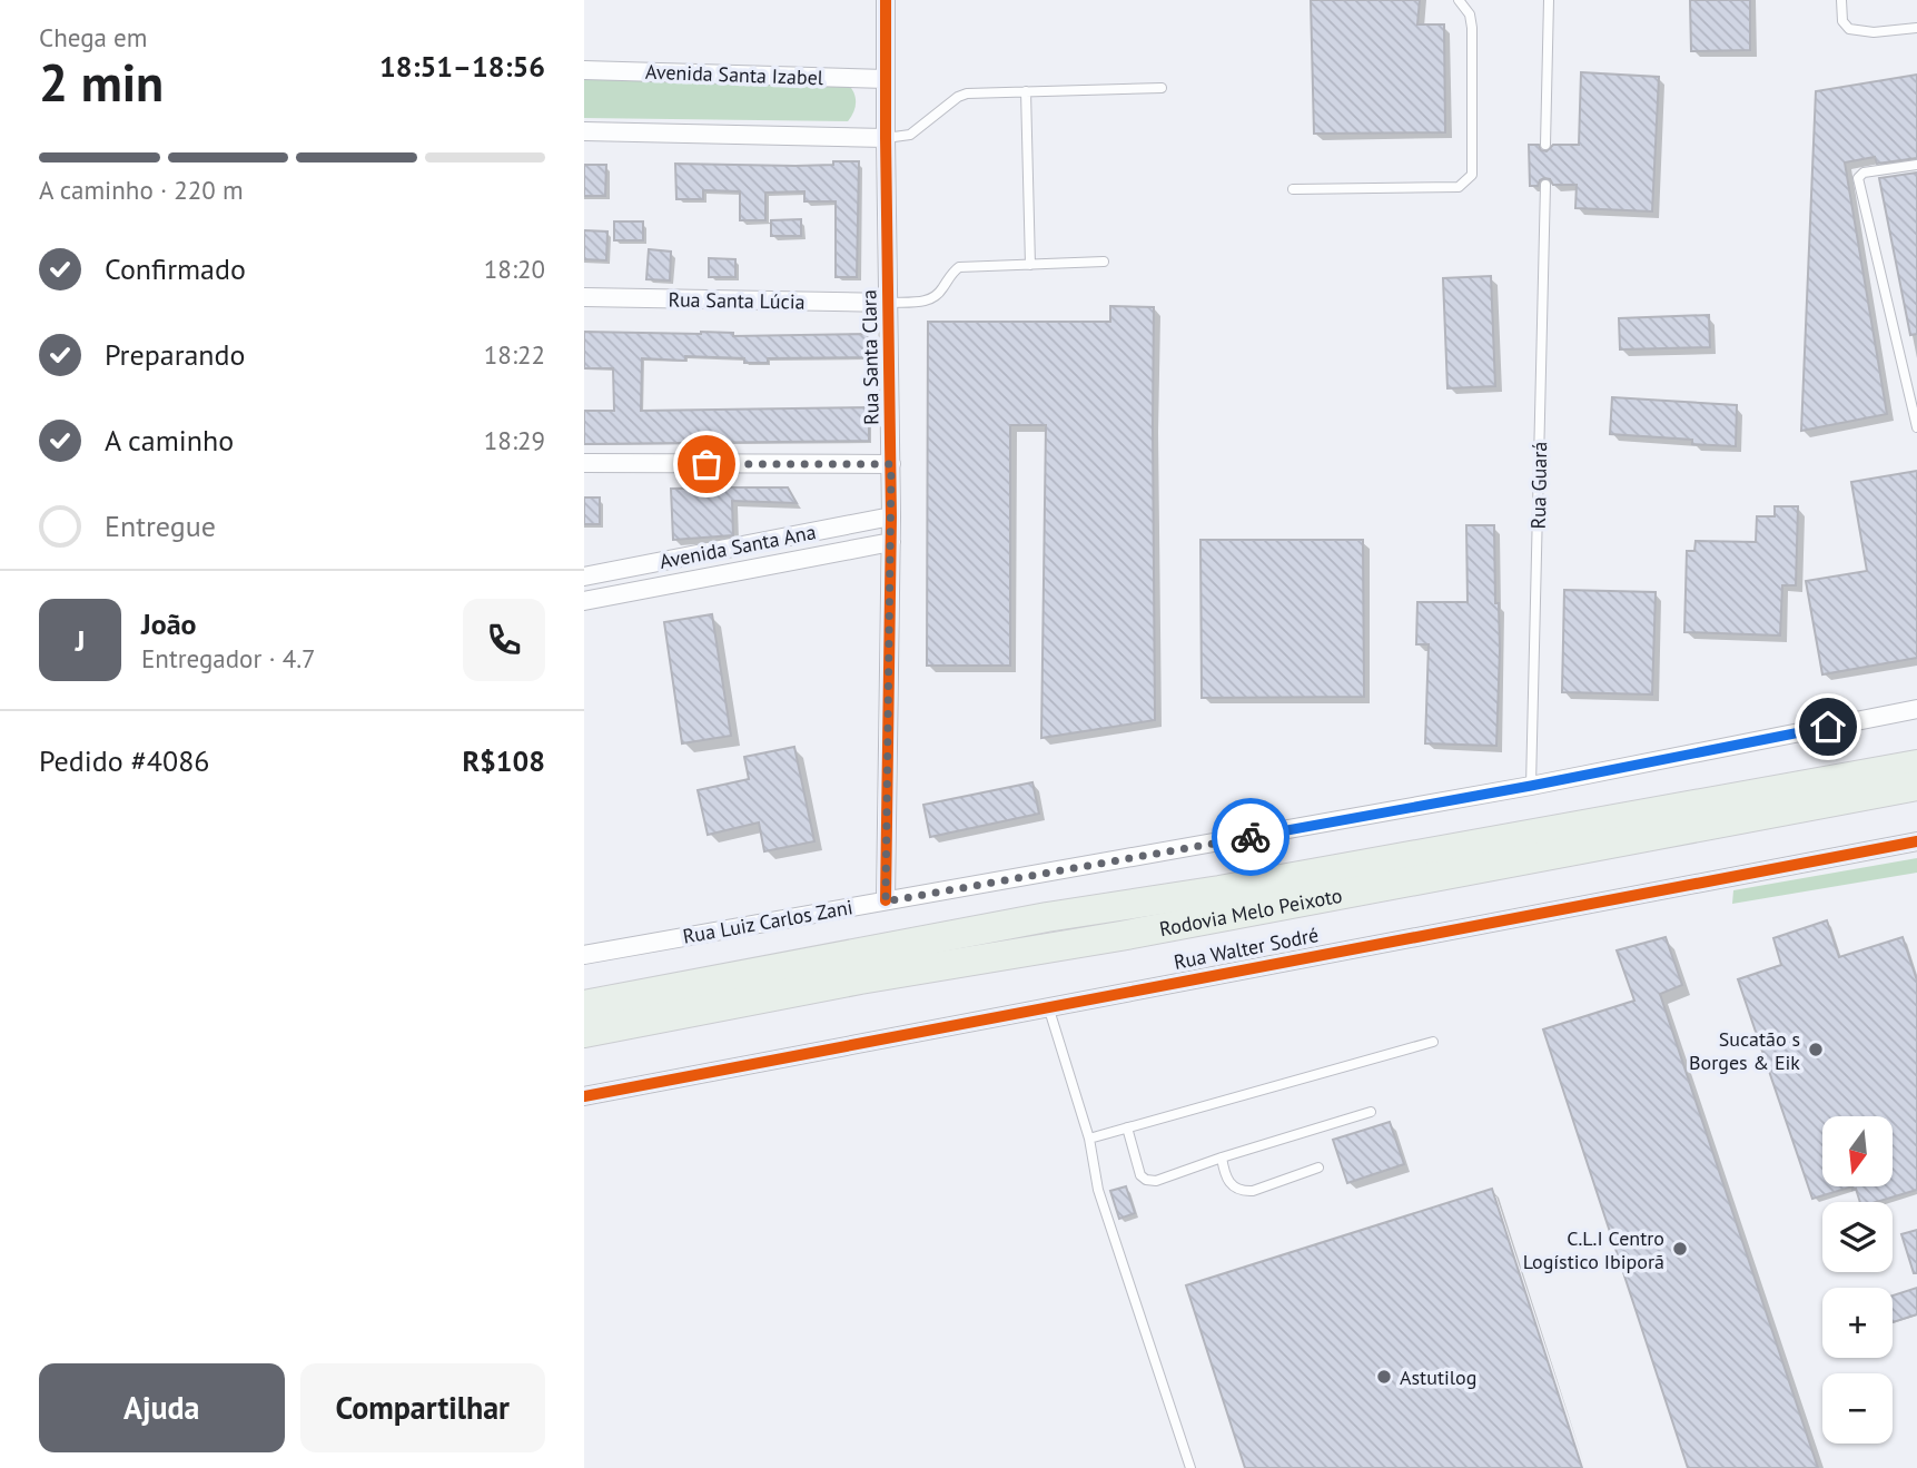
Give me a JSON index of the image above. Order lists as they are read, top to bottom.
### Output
{
  "streets": {
    "main road": ["Rodovia Melo Peixoto"],
    "street": [
      "Avenida Santa Izabel",
      "Rua Santa Lúcia",
      "Rua Santa Clara",
      "Avenida Santa Ana",
      "Rua Luiz Carlos Zani",
      "Rua Walter Sodré"
    ],
    "lane": ["Rua Guará"]
  },
  "crossings": [
    ["Avenida Santa Izabel", "Rua Santa Clara"],
    ["Rua Santa Lúcia", "Rua Santa Clara"],
    ["Rua Santa Clara", "Avenida Santa Ana"],
    ["Rua Santa Clara", "Rua Luiz Carlos Zani"],
    ["Rua Guará", "Rua Luiz Carlos Zani"]
  ],
  "places": ["Sucatão s Borges & Eik", "C.L.I Centro Logístico Ibiporã", "Astutilog"],
  "north": "bottom",
  "page": {
    "heading": ["2 min", "Chega em", "18:51–18:56"],
    "panel": [
      "João",
      "Entregador · 4.7",
      "Pedido #4086",
      "R$108"
    ],
    "bar": "A caminho · 220 m",
    "list": [
      ["Confirmado", "18:20"],
      ["Preparando", "18:22"],
      ["A caminho", "18:29"],
      "Entregue"
    ],
    "round": "J",
    "map_buttons": ["+", "−"],
    "buttons": ["Ajuda", "Compartilhar"]
  }
}
